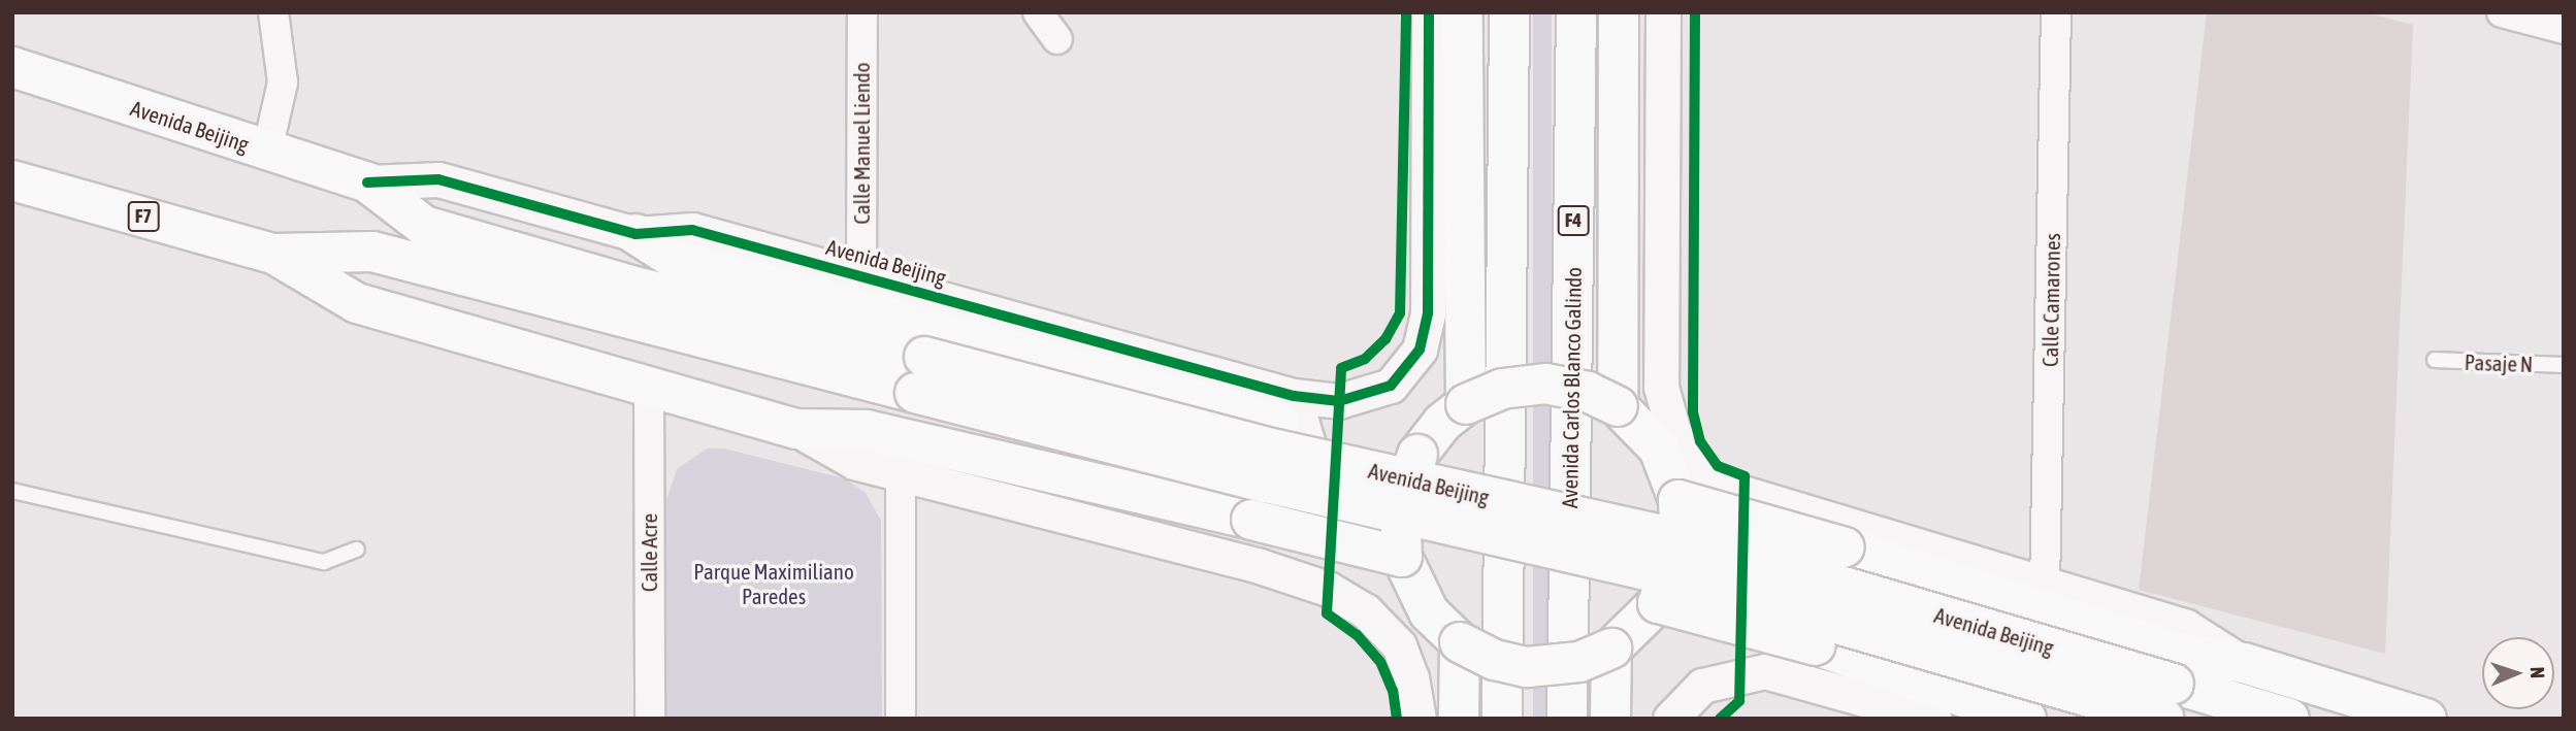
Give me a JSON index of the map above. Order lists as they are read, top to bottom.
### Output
{
  "streets": {
    "main road": [
      "Avenida Beijing",
      "F7",
      "F4",
      "Avenida Carlos Blanco Galindo"
    ],
    "street": ["Calle Manuel Liendo", "Calle Camarones", "Calle Acre"],
    "lane": ["Pasaje N"]
  },
  "crossings": [
    ["Avenida Beijing", "Calle Manuel Liendo"],
    ["Avenida Beijing", "Calle Acre"]
  ],
  "parks": ["Parque Maximiliano Paredes"],
  "north": "right"
}
